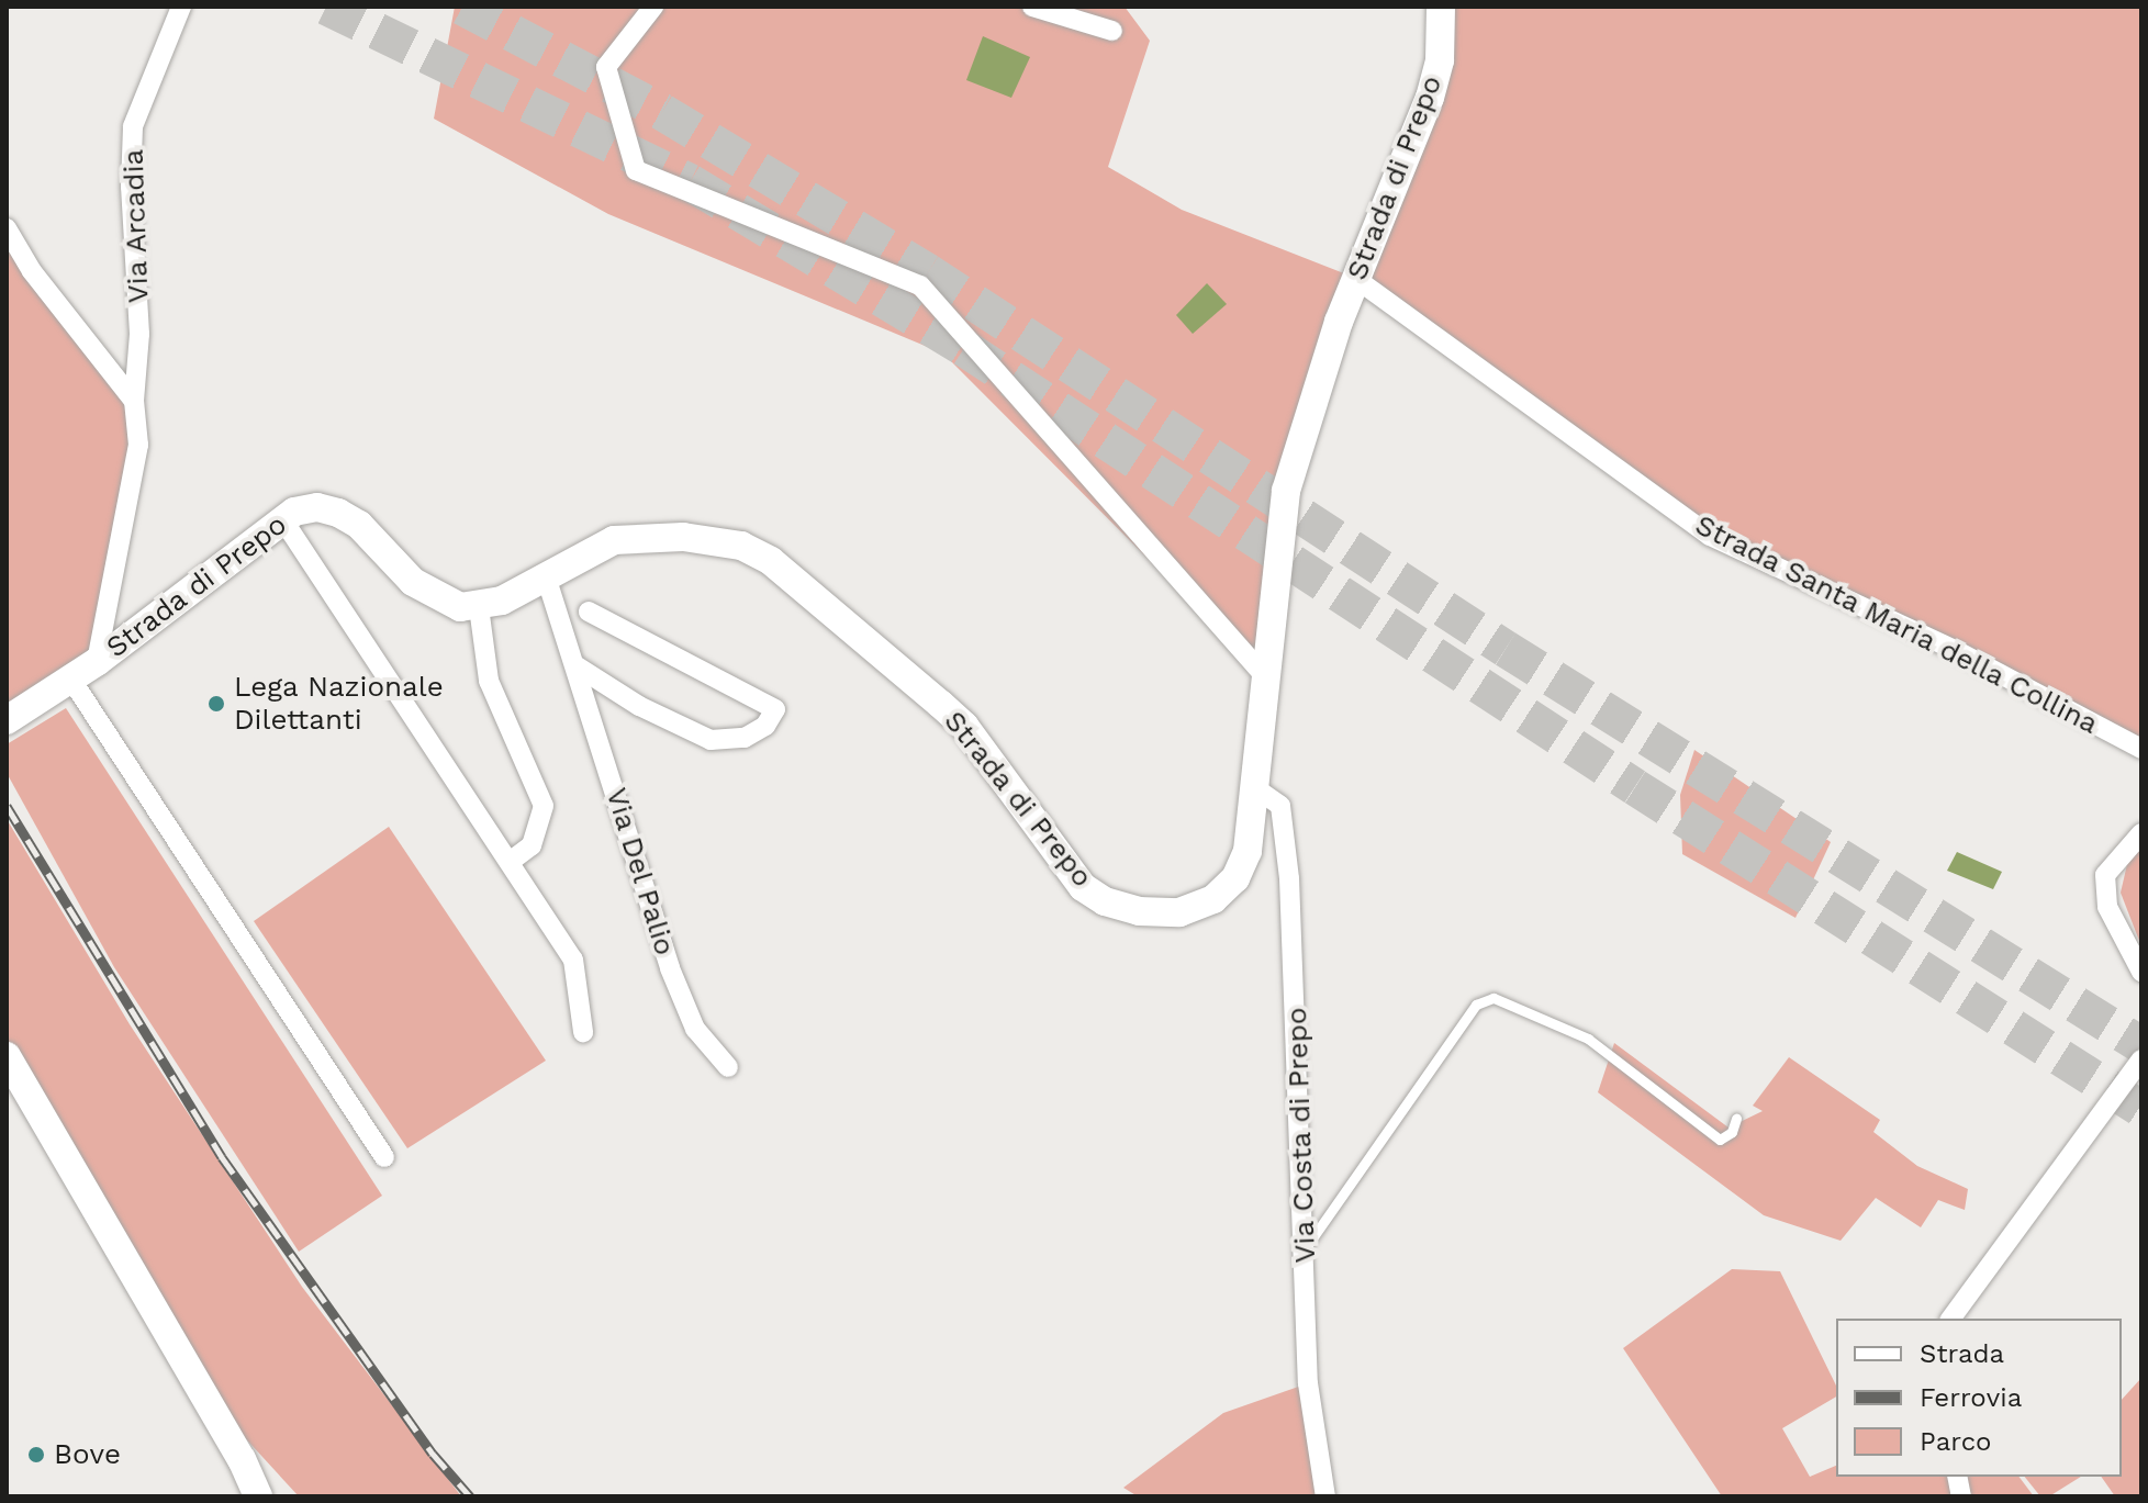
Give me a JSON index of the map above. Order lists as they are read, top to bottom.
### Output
{
  "streets": {
    "street": [
      "Strada di Prepo",
      "Via Arcadia",
      "Strada Santa Maria della Collina",
      "Via Del Palio",
      "Via Costa di Prepo"
    ]
  },
  "crossings": [
    ["Strada di Prepo", "Via Arcadia"],
    ["Strada di Prepo", "Strada Santa Maria della Collina"],
    ["Strada di Prepo", "Via Del Palio"],
    ["Strada di Prepo", "Via Costa di Prepo"]
  ],
  "places": ["Lega Nazionale Dilettanti", "Bove"],
  "legend": ["Strada", "Ferrovia", "Parco"]
}
